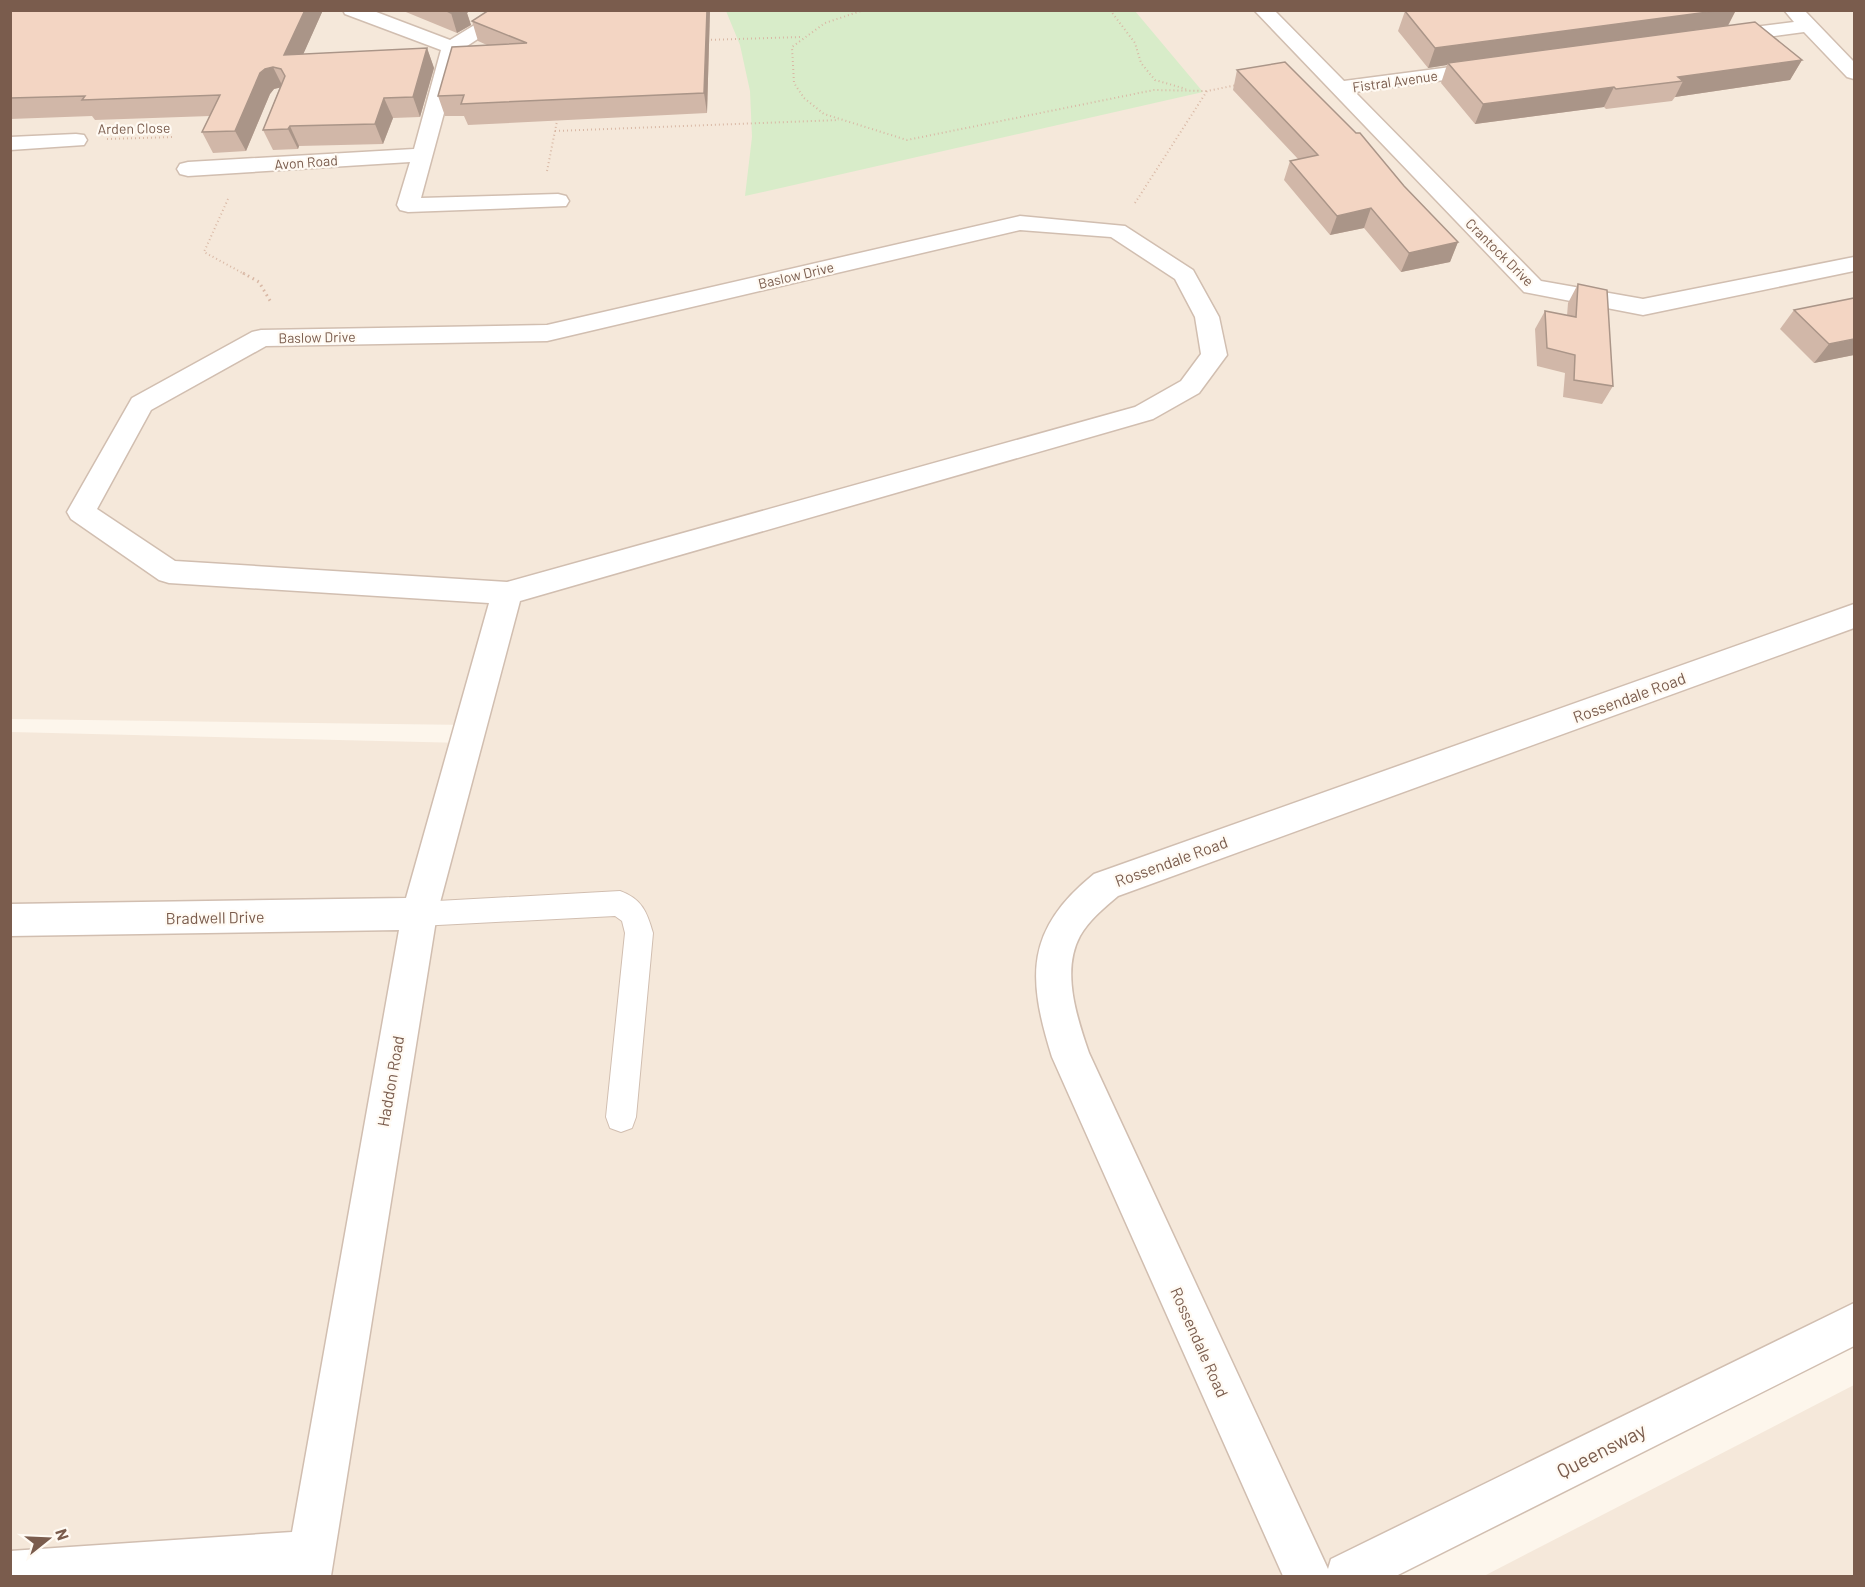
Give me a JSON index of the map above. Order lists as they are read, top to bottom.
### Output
{
  "streets": {
    "street": [
      "Fistral Avenue",
      "Avon Road",
      "Crantock Drive",
      "Baslow Drive",
      "Rossendale Road",
      "Bradwell Drive",
      "Haddon Road",
      "Queensway"
    ],
    "path": ["Arden Close"]
  },
  "crossings": [
    ["Fistral Avenue", "Crantock Drive"],
    ["Arden Close", "Avon Road"],
    ["Baslow Drive", "Haddon Road"],
    ["Bradwell Drive", "Haddon Road"]
  ],
  "north": "right"
}
